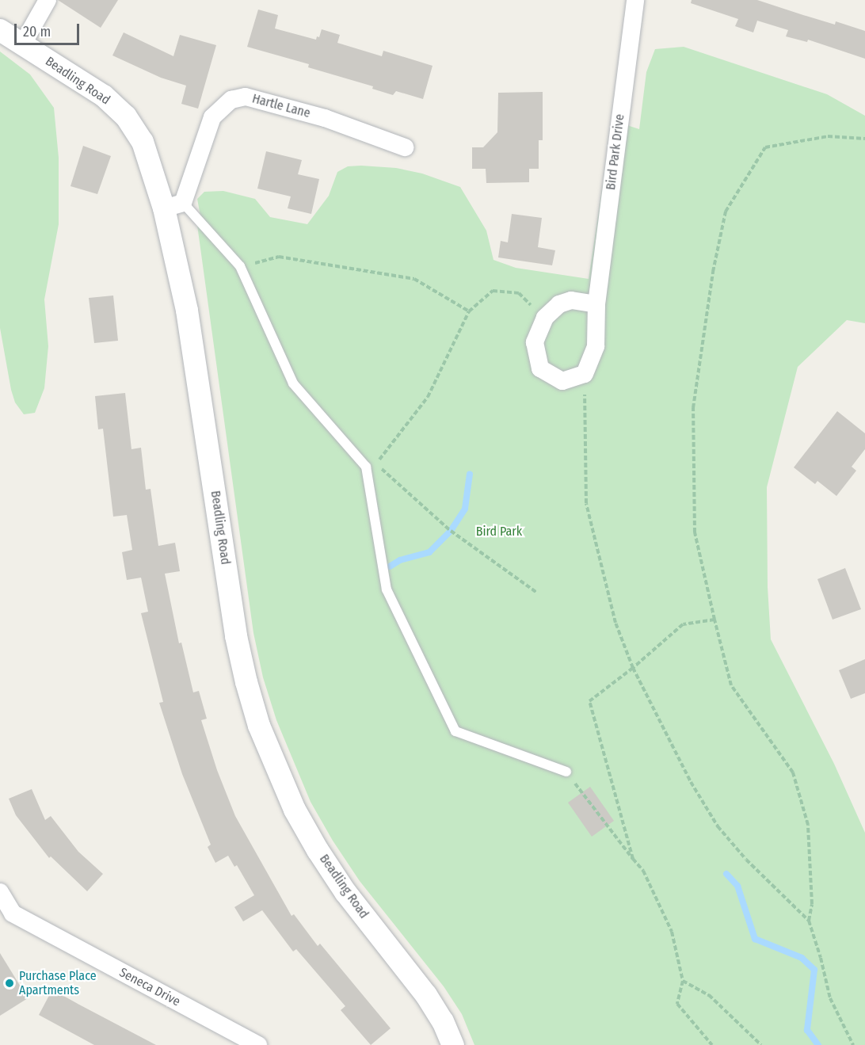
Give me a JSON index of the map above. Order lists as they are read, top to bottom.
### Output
{
  "streets": {
    "street": [
      "Beadling Road",
      "Hartle Lane",
      "Bird Park Drive",
      "Seneca Drive"
    ]
  },
  "crossings": [
    ["Beadling Road", "Hartle Lane"]
  ],
  "parks": ["Bird Park"],
  "places": ["Purchase Place Apartments"],
  "scale_bar": "20 m"
}
